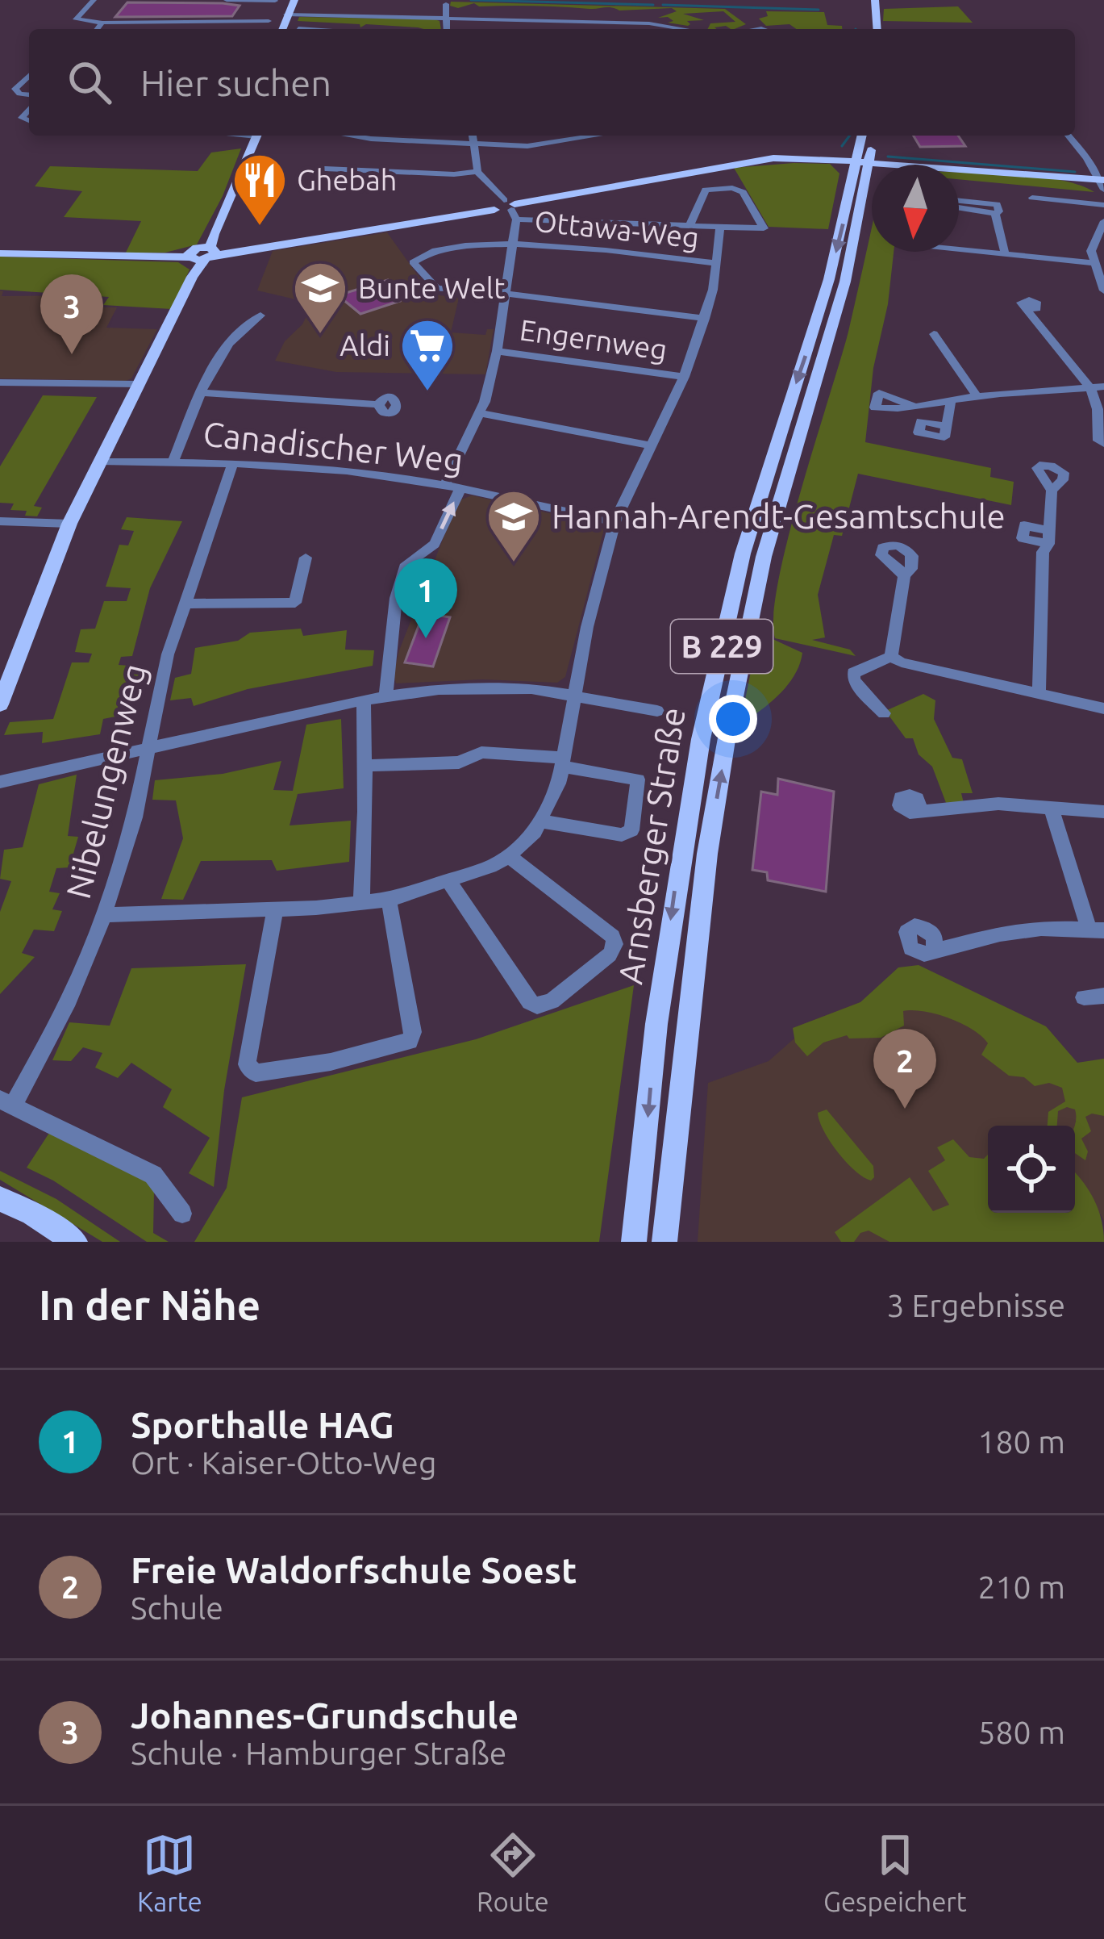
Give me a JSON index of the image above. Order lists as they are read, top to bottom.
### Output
{
  "streets": {
    "main road": ["B 229", "Arnsberger Straße"],
    "street": [
      "Ottawa-Weg",
      "Engernweg",
      "Canadischer Weg",
      "Nibelungenweg"
    ]
  },
  "crossings": [
    ["Canadischer Weg", "Nibelungenweg"]
  ],
  "places": {
    "restaurant": ["Ghebah"],
    "school or university": ["Bunte Welt", "Hannah-Arendt-Gesamtschule"],
    "supermarket": ["Aldi"]
  },
  "north": "bottom",
  "page": {
    "search": "Hier suchen",
    "pins": ["3", "1", "2"],
    "heading": ["In der Nähe", "3 Ergebnisse"],
    "list": [
      {
        "mark": "1",
        "name": "Sporthalle HAG",
        "note": "Ort · Kaiser-Otto-Weg",
        "value": "180 m"
      },
      {
        "mark": "2",
        "name": "Freie Waldorfschule Soest",
        "note": "Schule",
        "value": "210 m"
      },
      {
        "mark": "3",
        "name": "Johannes-Grundschule",
        "note": "Schule · Hamburger Straße",
        "value": "580 m"
      }
    ],
    "nav": ["Karte", "Route", "Gespeichert"]
  }
}
